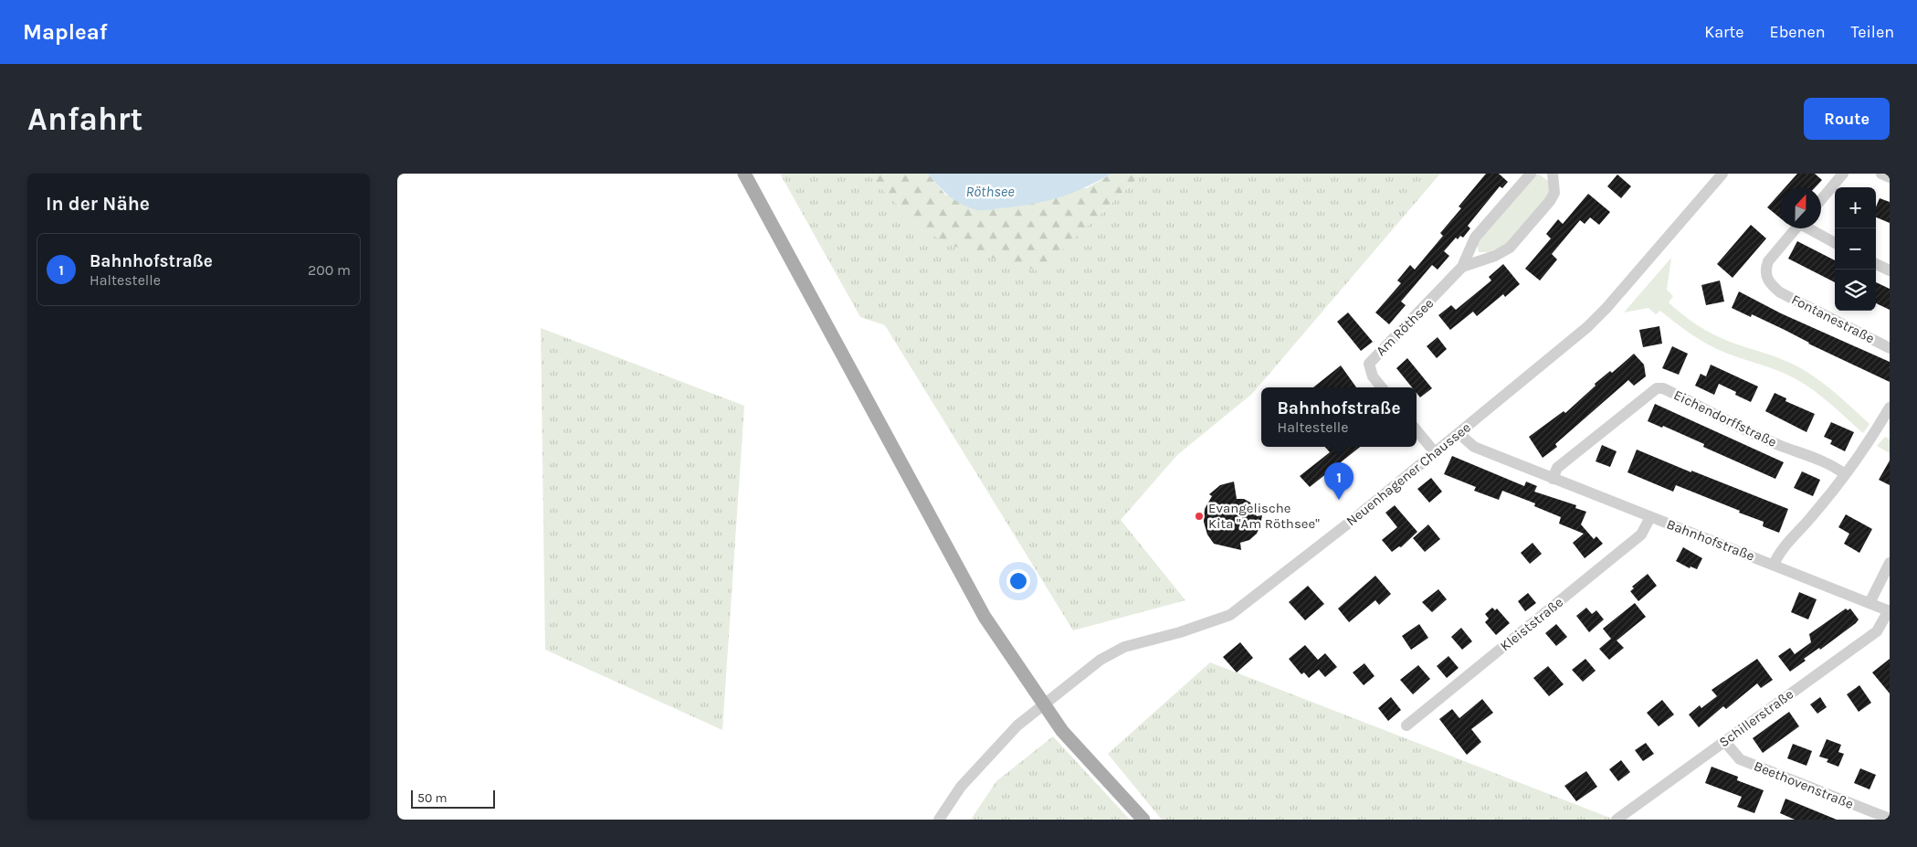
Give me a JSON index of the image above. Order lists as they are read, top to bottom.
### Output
{
  "streets": {
    "street": [
      "Fontanestraße",
      "Am Röthsee",
      "Eichendorffstraße",
      "Neuenhagener Chaussee",
      "Bahnhofstraße",
      "Kleiststraße",
      "Schillerstraße",
      "Beethovenstraße"
    ]
  },
  "crossings": [
    ["Eichendorffstraße", "Bahnhofstraße"],
    ["Neuenhagener Chaussee", "Bahnhofstraße"],
    ["Bahnhofstraße", "Kleiststraße"],
    ["Bahnhofstraße", "Schillerstraße"],
    ["Schillerstraße", "Beethovenstraße"]
  ],
  "water": ["Röthsee"],
  "places": ["Evangelische Kita \"Am Röthsee\""],
  "scale_bar": "50 m",
  "north": "top",
  "page": {
    "header": "Mapleaf",
    "nav": ["Karte", "Ebenen", "Teilen"],
    "buttons": "Route",
    "title": "Anfahrt",
    "heading": "In der Nähe",
    "map_buttons": ["+", "−"],
    "list": [
      {
        "mark": "1",
        "name": "Bahnhofstraße",
        "note": "Haltestelle",
        "value": "200 m"
      }
    ],
    "popup": ["Bahnhofstraße", "Haltestelle"],
    "pins": "1",
    "scale": "50 m"
  }
}
